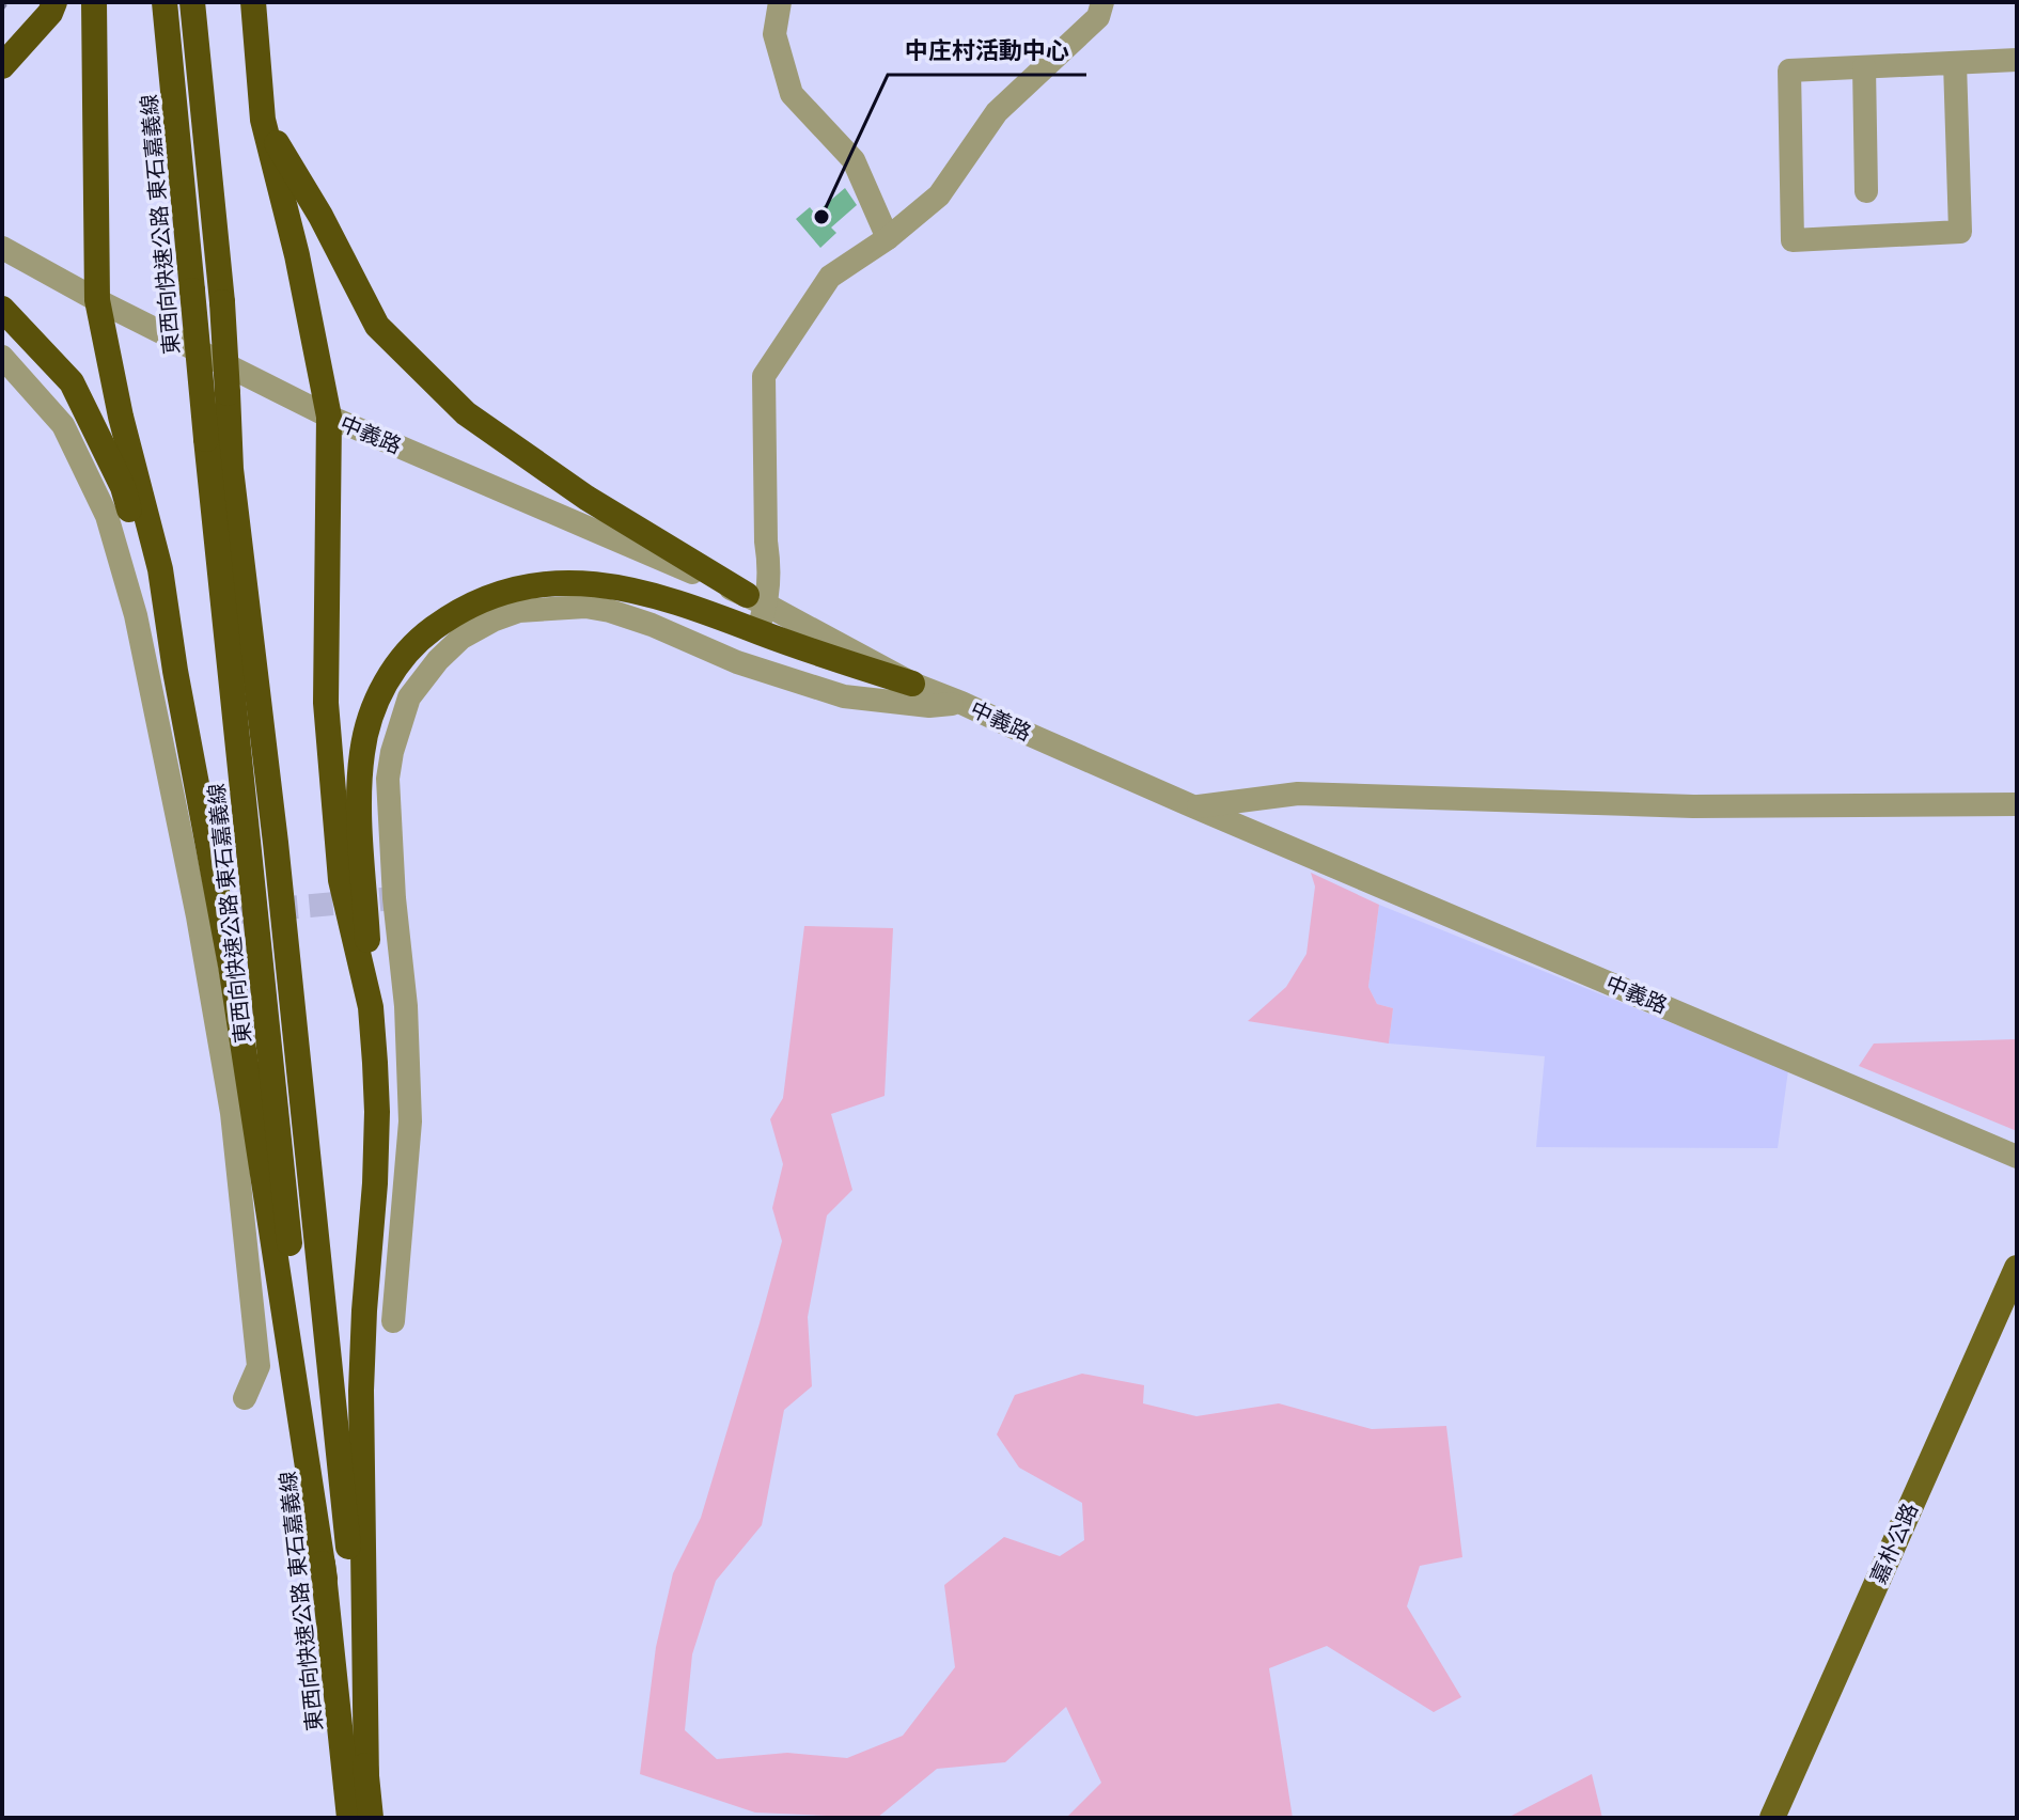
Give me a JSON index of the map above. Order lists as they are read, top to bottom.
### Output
{
  "streets": {
    "highway": ["東西向快速公路 東石嘉義線"],
    "main road": ["嘉朴公路"],
    "street": ["中義路"]
  },
  "places": ["中庄村活動中心"]
}
